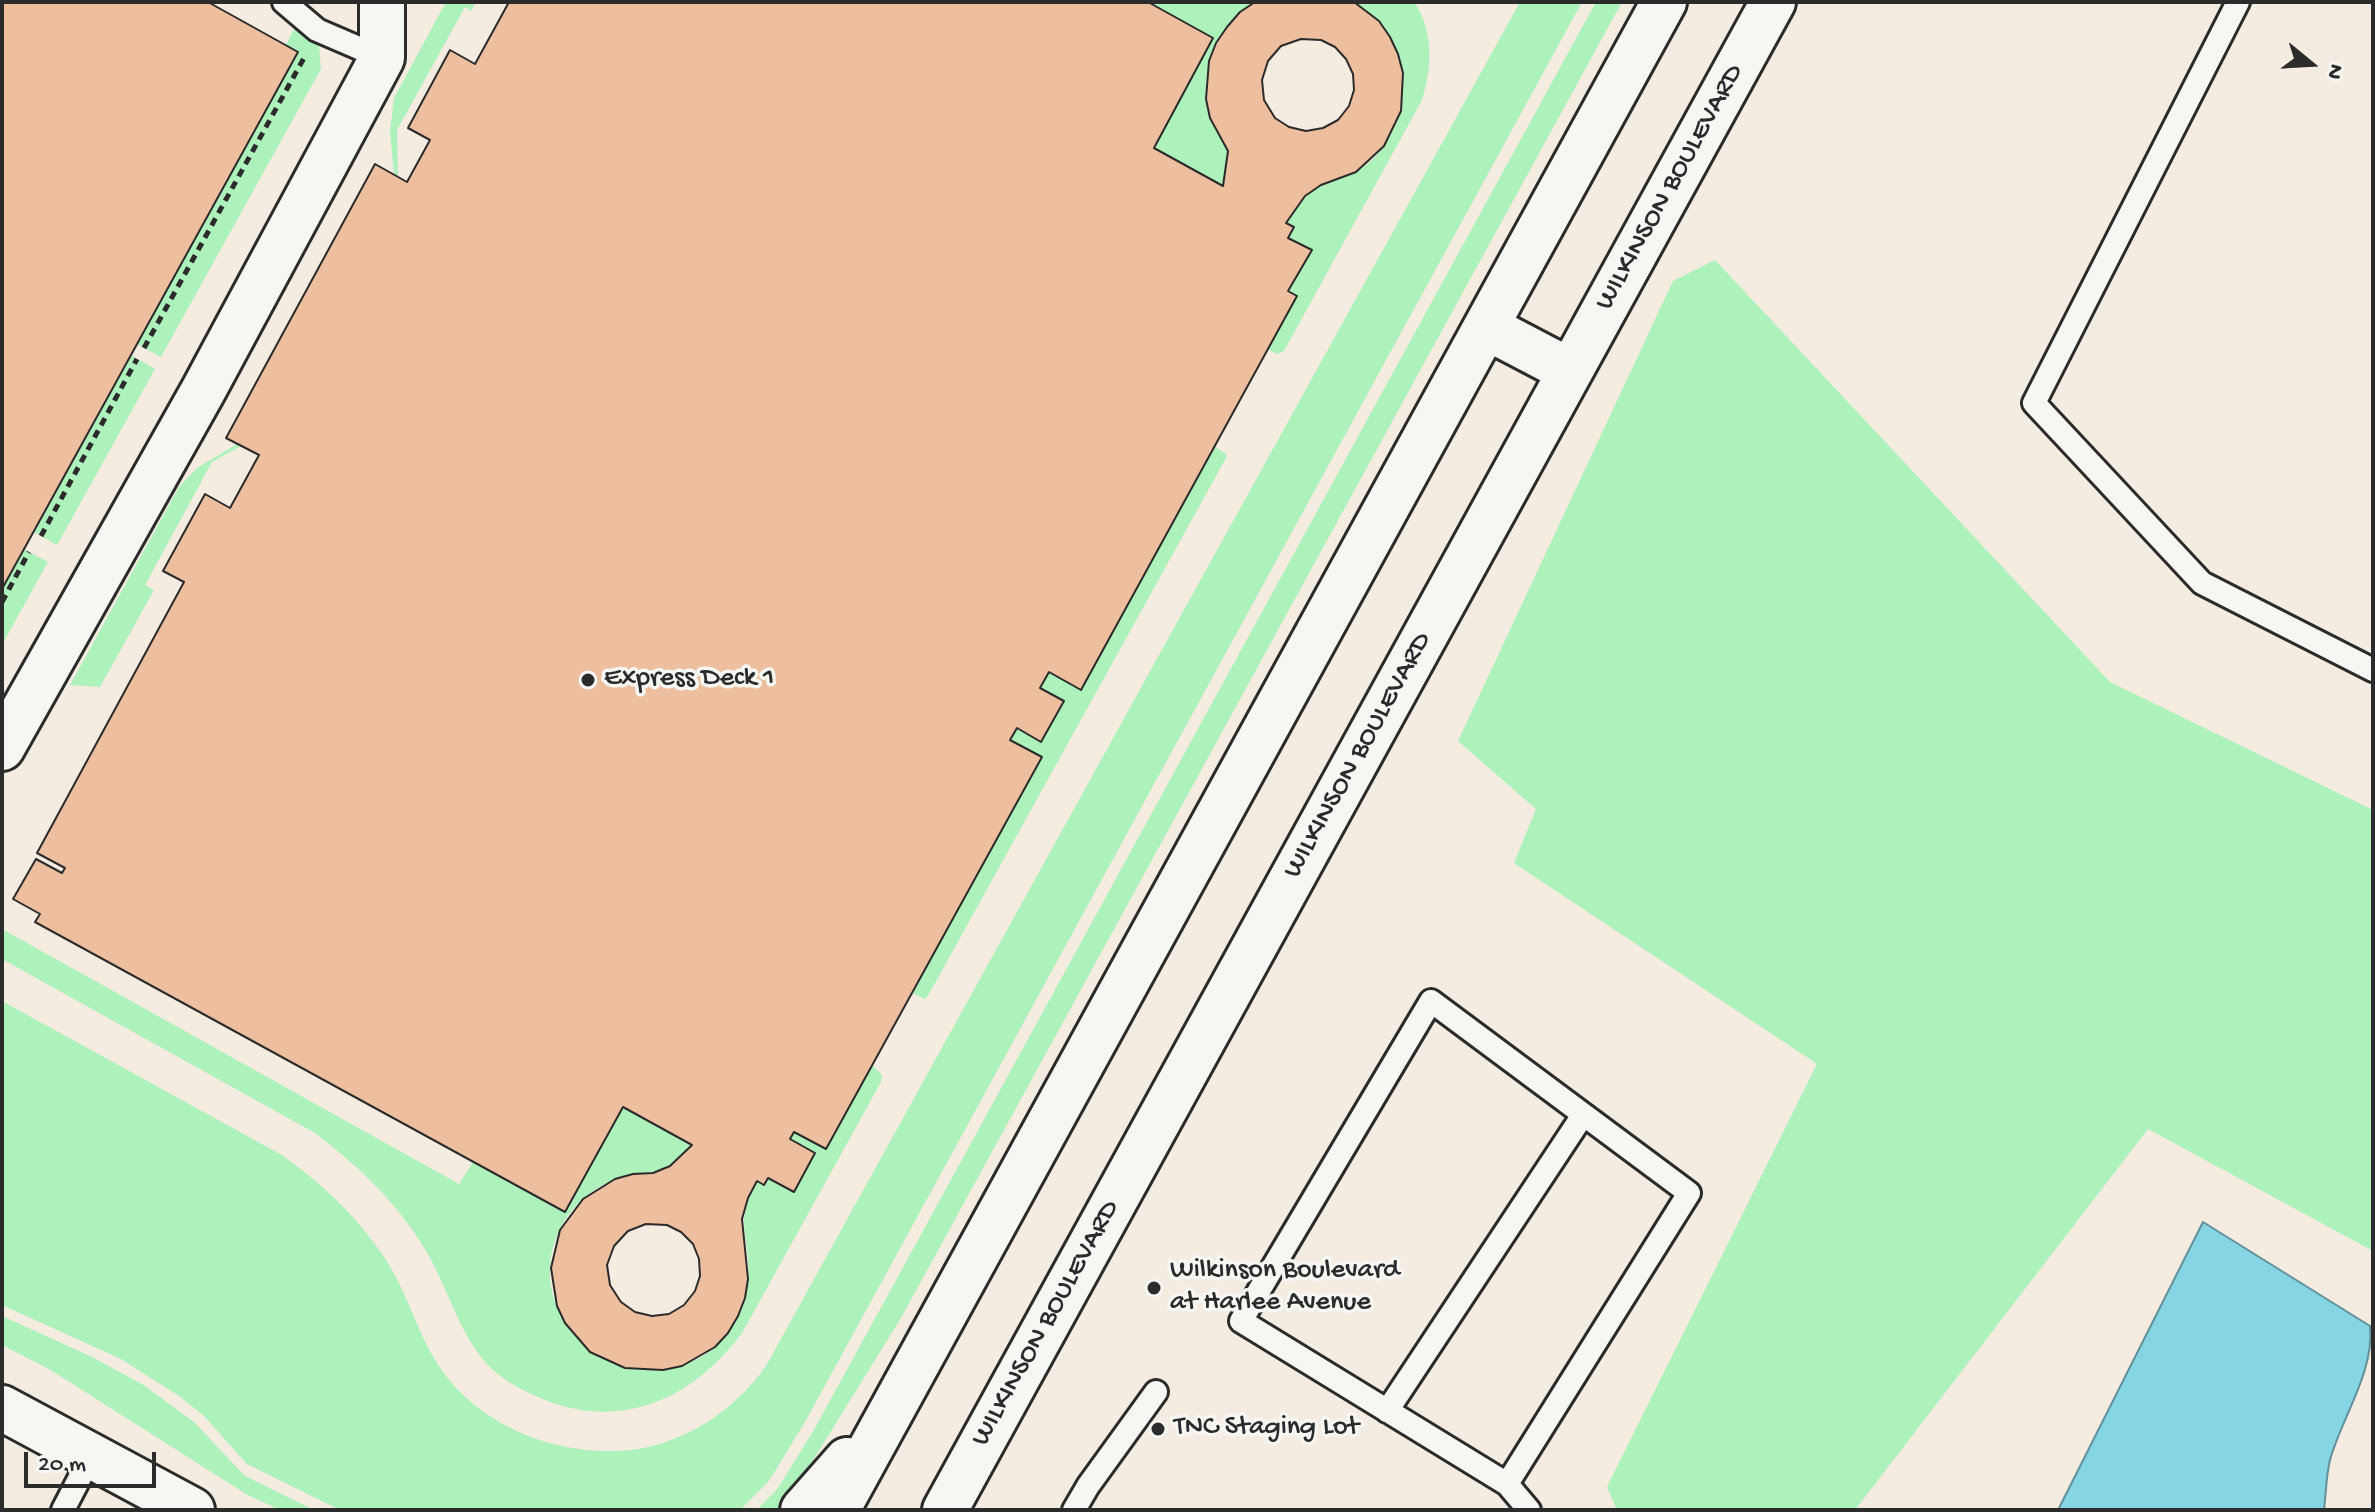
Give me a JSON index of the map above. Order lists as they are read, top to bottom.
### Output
{
  "streets": {
    "main road": ["WILKINSON BOULEVARD"]
  },
  "places": ["Express Deck 1", "Wilkinson Boulevard at Harlee Avenue", "TNC Staging Lot"],
  "scale_bar": "20 m",
  "north": "right"
}
